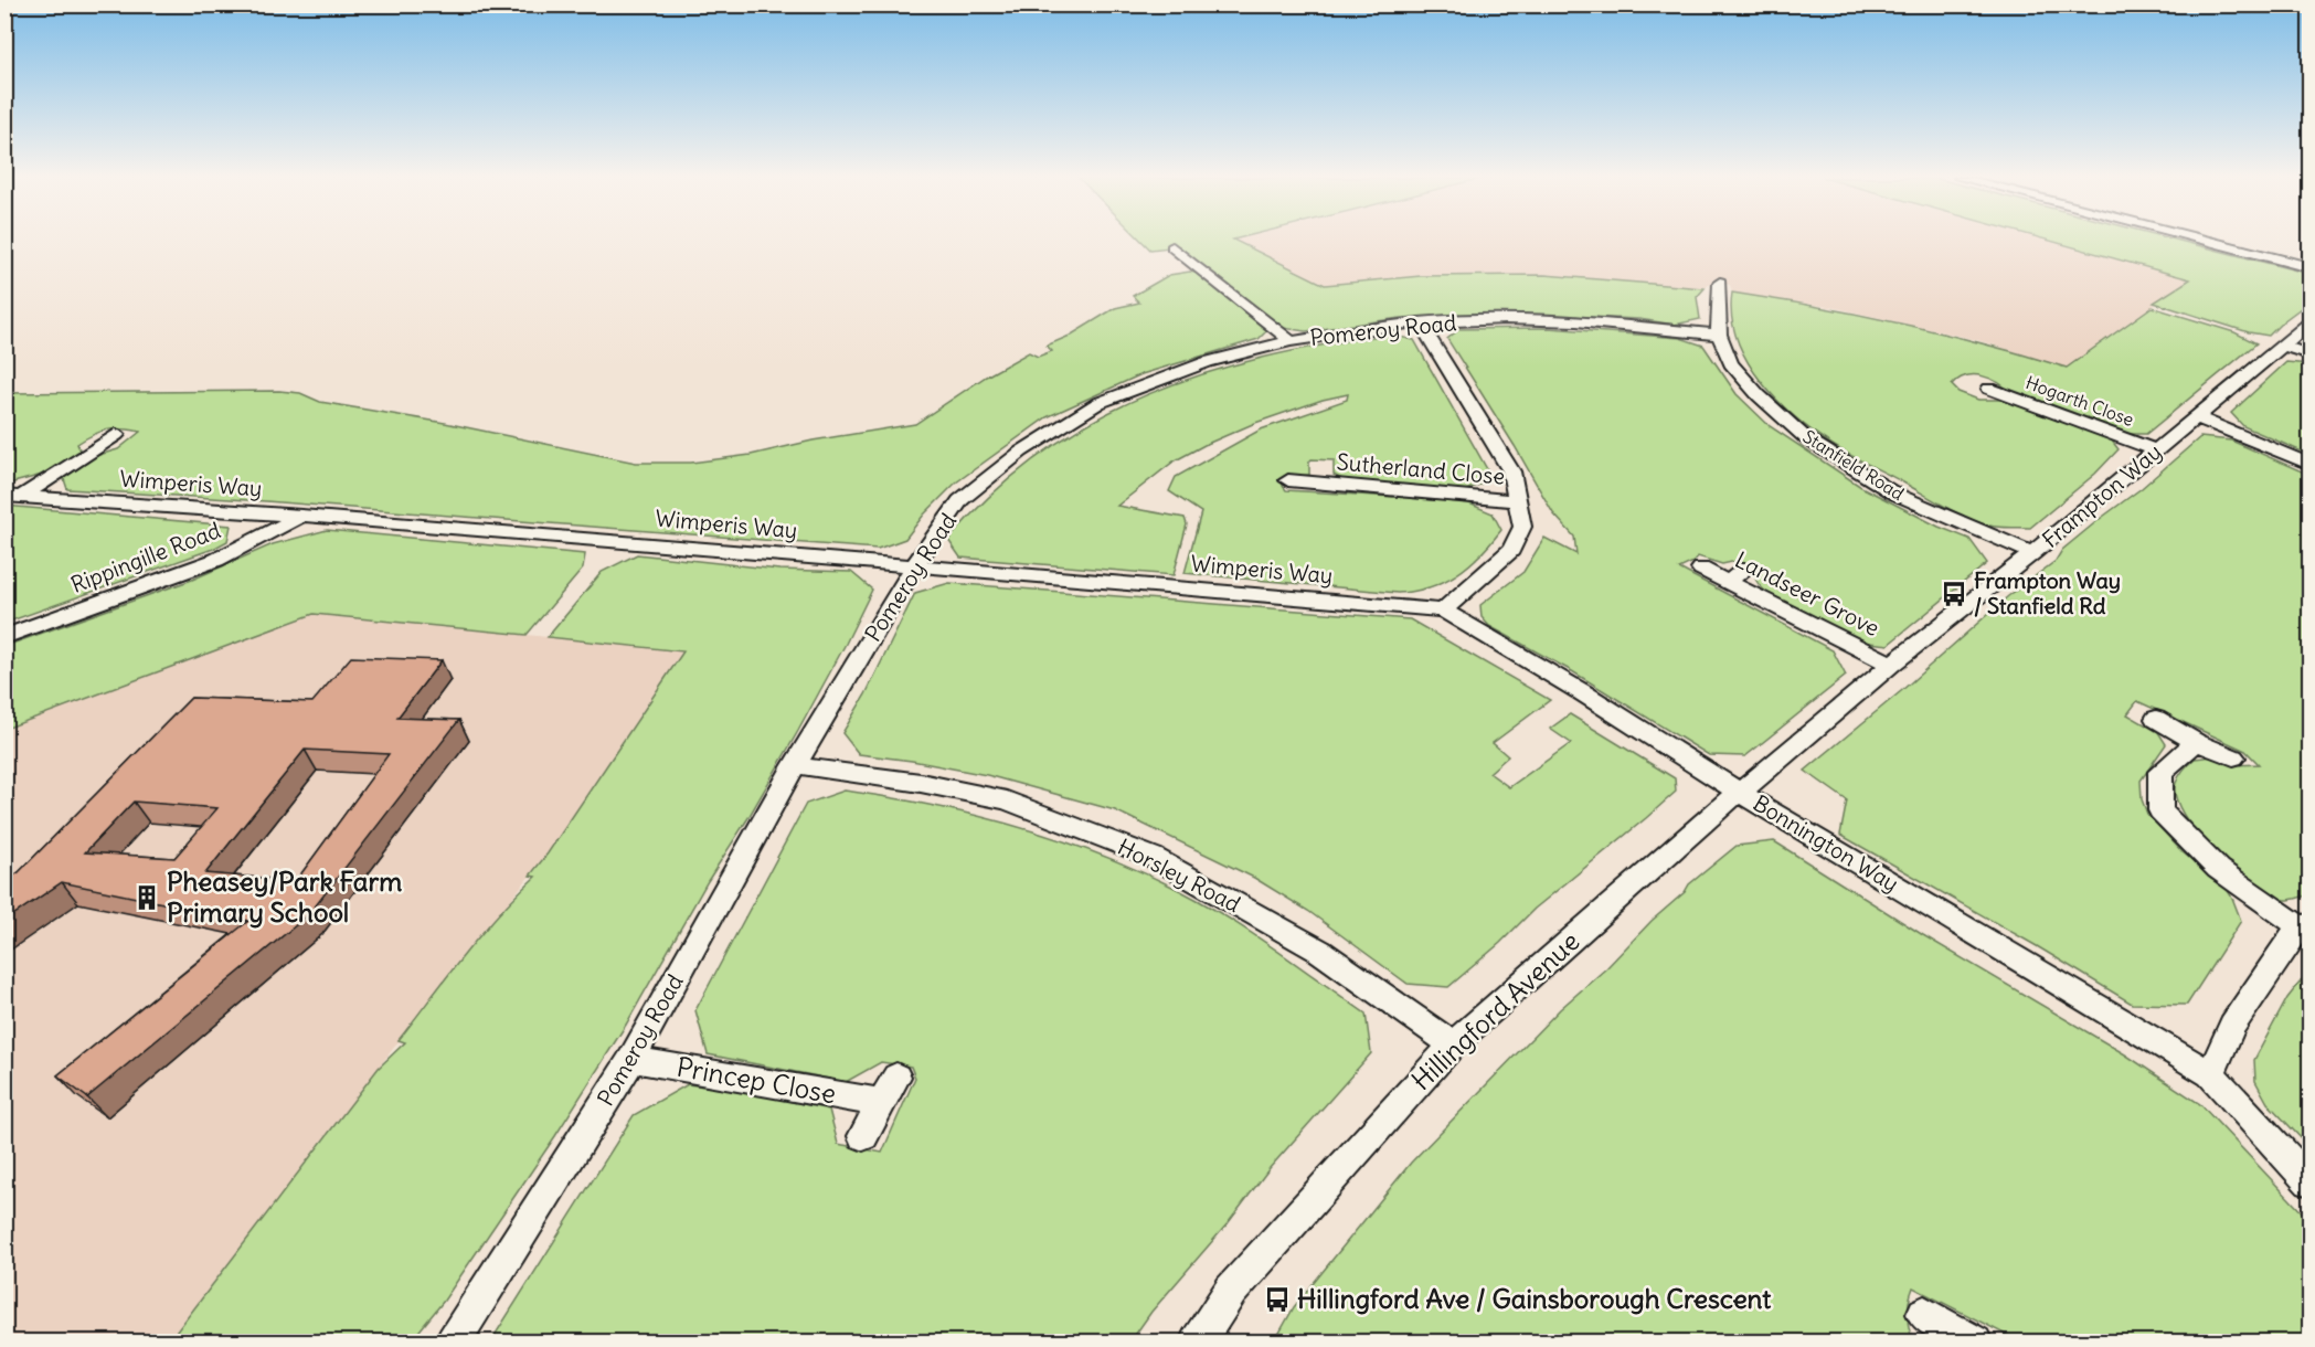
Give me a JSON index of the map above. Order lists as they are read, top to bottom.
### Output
{
  "streets": {
    "street": [
      "Pomeroy Road",
      "Hogarth Close",
      "Stanfield Road",
      "Sutherland Close",
      "Wimperis Way",
      "Frampton Way",
      "Rippingille Road",
      "Landseer Grove",
      "Bonnington Way",
      "Horsley Road",
      "Hillingford Avenue",
      "Princep Close"
    ]
  },
  "crossings": [
    ["Pomeroy Road", "Stanfield Road"],
    ["Pomeroy Road", "Wimperis Way"],
    ["Pomeroy Road", "Horsley Road"],
    ["Pomeroy Road", "Princep Close"],
    ["Hogarth Close", "Frampton Way"],
    ["Stanfield Road", "Frampton Way"],
    ["Wimperis Way", "Rippingille Road"],
    ["Wimperis Way", "Bonnington Way"],
    ["Frampton Way", "Landseer Grove"],
    ["Frampton Way", "Bonnington Way"],
    ["Frampton Way", "Hillingford Avenue"],
    ["Bonnington Way", "Hillingford Avenue"],
    ["Horsley Road", "Hillingford Avenue"]
  ],
  "places": {
    "bus stop": ["Frampton Way / Stanfield Rd", "Hillingford Ave / Gainsborough Crescent"],
    "building": ["Pheasey/Park Farm Primary School"]
  }
}
